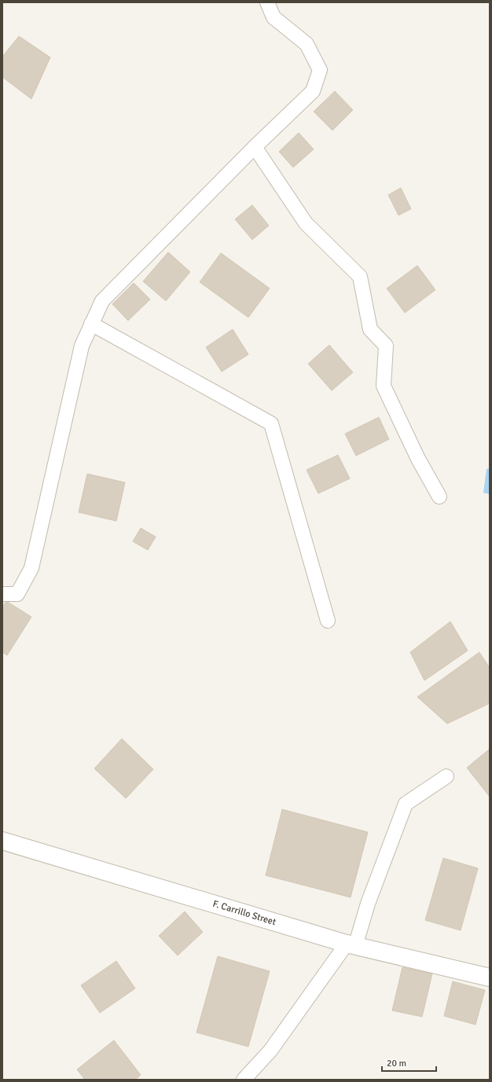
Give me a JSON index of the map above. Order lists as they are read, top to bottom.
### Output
{
  "streets": {
    "street": ["F. Carrillo Street"]
  },
  "scale_bar": "20 m"
}
